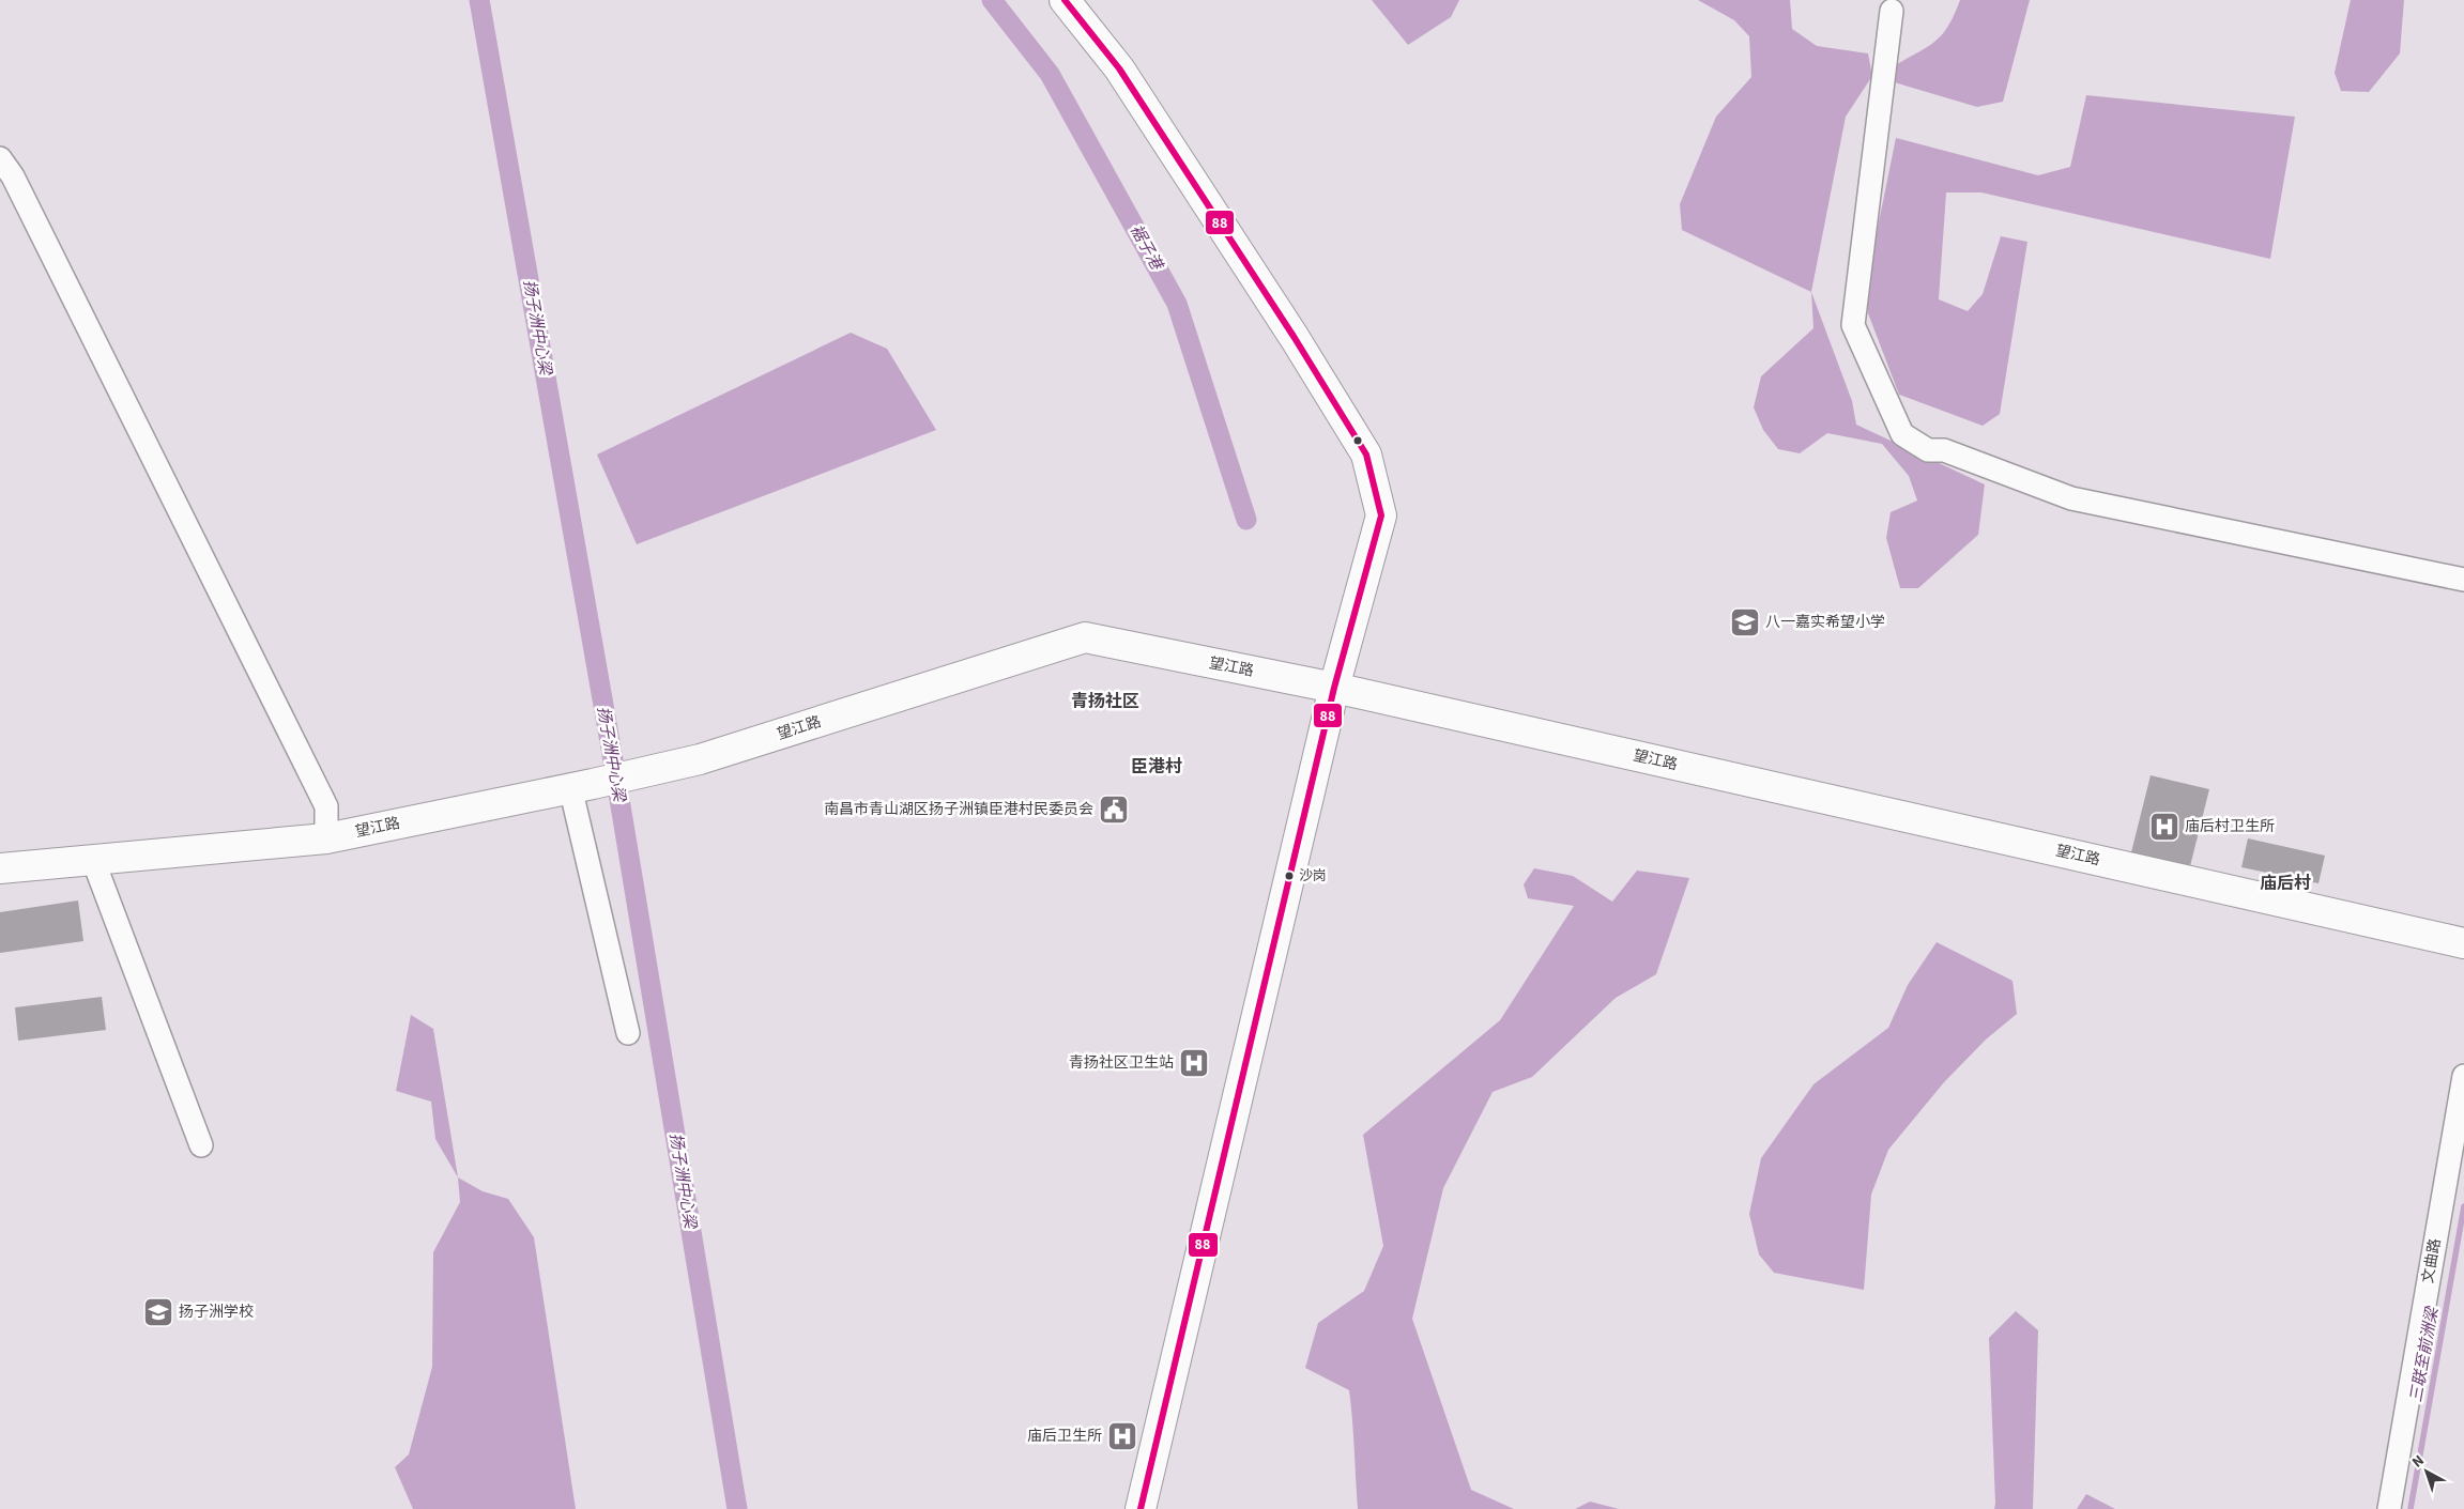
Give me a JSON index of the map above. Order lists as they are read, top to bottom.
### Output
{
  "streets": {
    "street": ["望江路", "文曲路"]
  },
  "districts": ["青扬社区", "臣港村", "庙后村"],
  "water": ["裾子港", "扬子洲中心梁", "三联至前洲梁"],
  "places": {
    "school or university": ["八一嘉实希望小学", "扬子洲学校"],
    "public building": ["南昌市青山湖区扬子洲镇臣港村民委员会"],
    "hospital": ["庙后村卫生所", "青扬社区卫生站", "庙后卫生所"],
    "other": ["沙岗"]
  },
  "lines": ["transit line 88"],
  "north": "top left"
}
